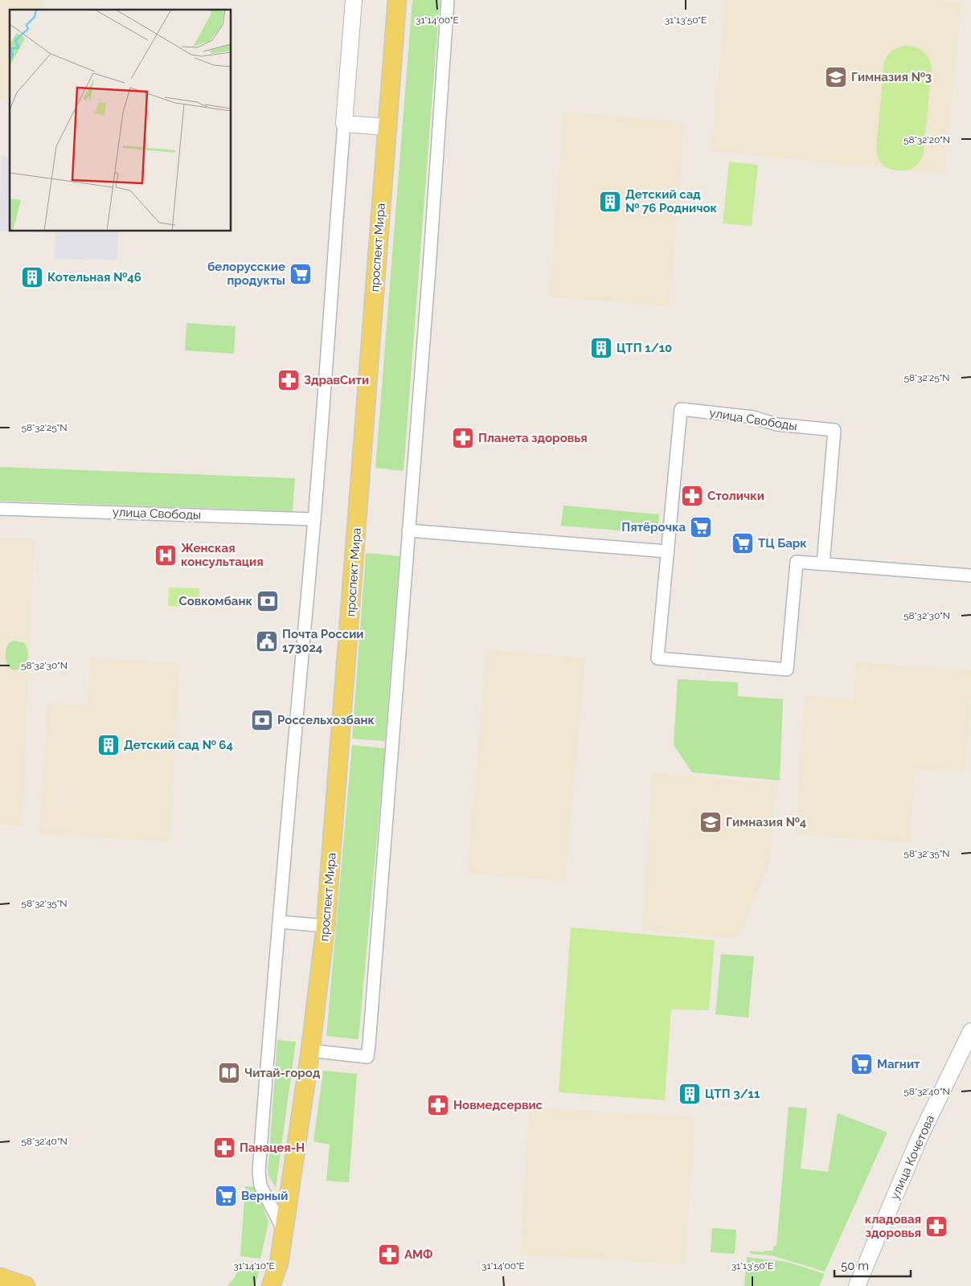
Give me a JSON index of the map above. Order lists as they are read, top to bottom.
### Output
{
  "streets": {
    "main road": ["проспект Мира", "улица Кочетова"],
    "street": ["улица Свободы"]
  },
  "places": {
    "school or university": ["Гимназия №3", "Гимназия №4"],
    "building": [
      "Детский сад № 76 Родничок",
      "Котельная №46",
      "ЦТП 1/10",
      "Детский сад № 64",
      "ЦТП 3/11"
    ],
    "supermarket": [
      "белорусские продукты",
      "Пятёрочка",
      "ТЦ Барк",
      "Магнит",
      "Верный"
    ],
    "pharmacy": [
      "ЗдравСити",
      "Планета здоровья",
      "Столички",
      "Новмедсервис",
      "Панацея-Н",
      "кладовая здоровья",
      "АМФ"
    ],
    "hospital": ["Женская консультация"],
    "bank": ["Совкомбанк", "Россельхозбанк"],
    "public building": ["Почта России 173024"],
    "library": ["Читай-город"]
  },
  "scale_bar": "50 m",
  "coordinates": [
    "31°14'00\"E",
    "31°13'50\"E",
    "58°32'20\"N",
    "58°32'25\"N",
    "58°32'30\"N",
    "58°32'35\"N",
    "58°32'40\"N",
    "31°14'10\"E"
  ]
}
